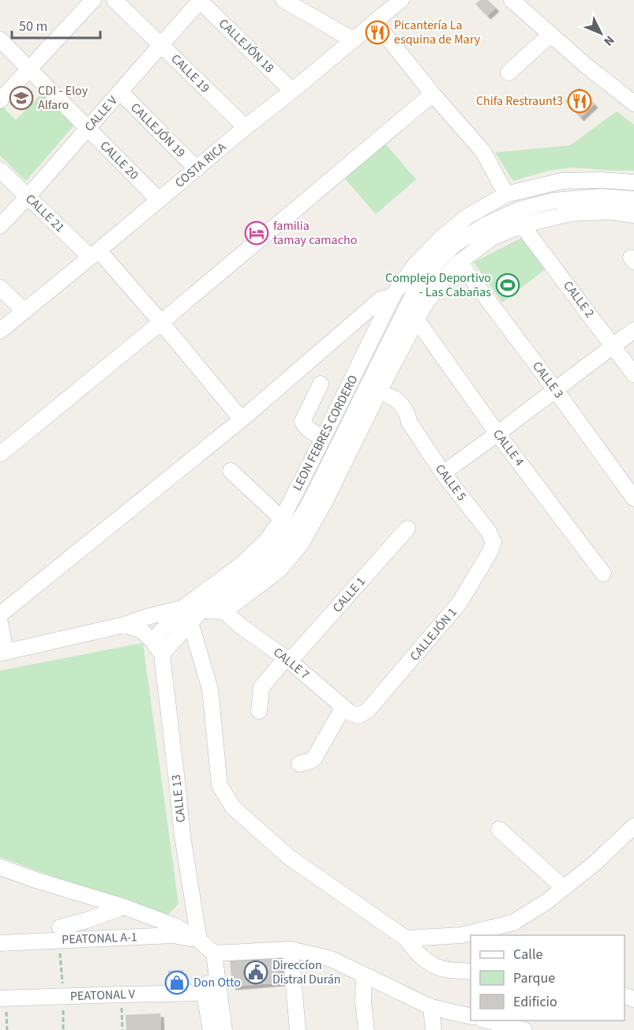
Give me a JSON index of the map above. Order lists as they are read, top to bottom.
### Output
{
  "streets": {
    "street": [
      "CALLEJÓN 18",
      "CALLE 19",
      "CALLE V",
      "CALLEJÓN 19",
      "CALLE 20",
      "COSTA RICA",
      "CALLE 21",
      "CALLE 2",
      "CALLE 3",
      "LEON FEBRES CORDERO",
      "CALLE 4",
      "CALLE 5",
      "CALLE 1",
      "CALLEJÓN 1",
      "CALLE 7",
      "CALLE 13",
      "PEATONAL A-1",
      "PEATONAL V"
    ]
  },
  "crossings": [
    ["CALLEJÓN 18", "CALLE V"],
    ["CALLEJÓN 18", "COSTA RICA"],
    ["CALLE 19", "CALLE V"],
    ["CALLE 19", "COSTA RICA"],
    ["CALLE V", "CALLEJÓN 19"],
    ["CALLE V", "CALLE 20"],
    ["CALLE V", "CALLE 21"],
    ["CALLEJÓN 19", "COSTA RICA"],
    ["CALLE 20", "COSTA RICA"],
    ["COSTA RICA", "CALLE 21"],
    ["LEON FEBRES CORDERO", "CALLE 5"],
    ["LEON FEBRES CORDERO", "CALLE 13"],
    ["CALLE 5", "CALLEJÓN 1"],
    ["CALLE 1", "CALLE 7"],
    ["CALLEJÓN 1", "CALLE 7"],
    ["CALLE 13", "PEATONAL A-1"]
  ],
  "places": {
    "restaurant": ["Picantería La esquina de Mary", "Chifa Restraunt3"],
    "school or university": ["CDI - Eloy Alfaro"],
    "hotel": ["familia tamay camacho"],
    "sports": ["Complejo Deportivo - Las Cabañas"],
    "public building": ["Direccíon Distral Durán"],
    "shop": ["Don Otto"]
  },
  "legend": ["Calle", "Parque", "Edificio"],
  "scale_bar": "50 m",
  "north": "bottom right"
}
